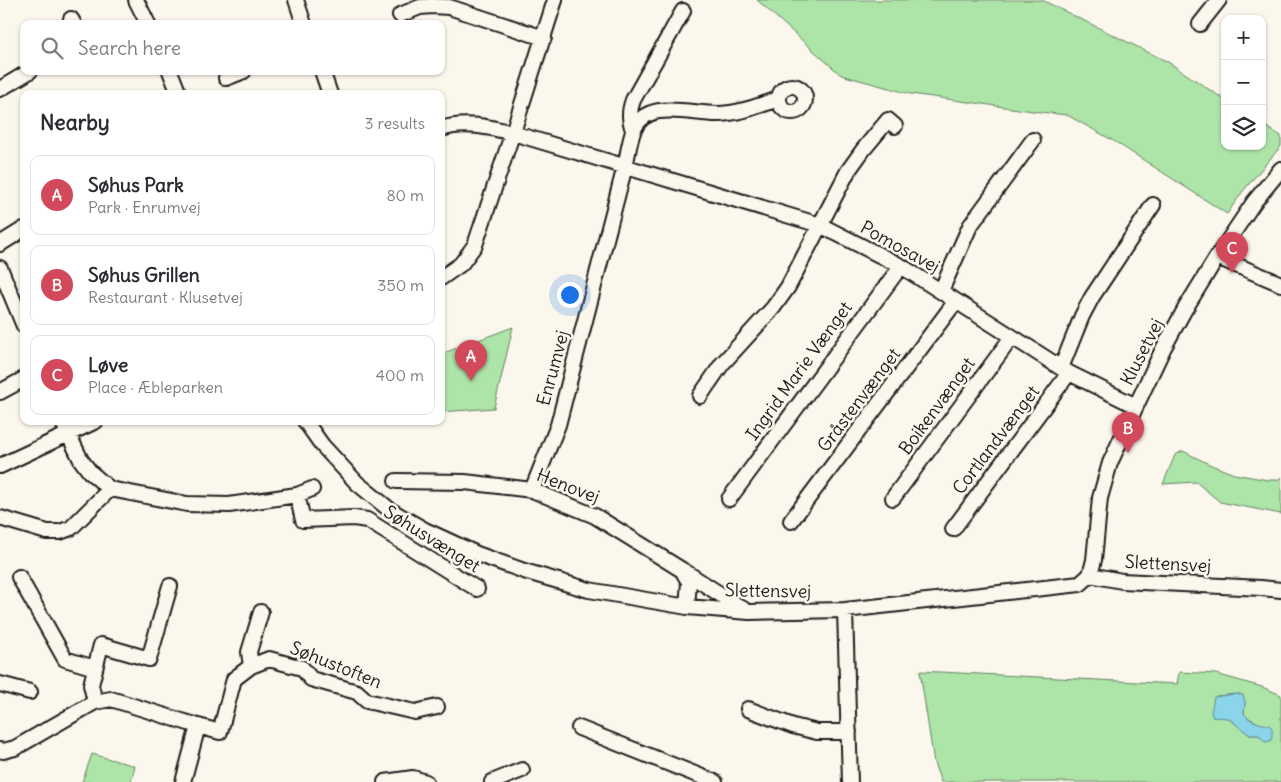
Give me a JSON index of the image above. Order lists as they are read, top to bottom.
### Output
{
  "streets": {
    "street": [
      "Pomosavej",
      "Klusetvej",
      "Enrumvej",
      "Ingrid Marie Vænget",
      "Gråstenvænget",
      "Boikenvænget",
      "Cortlandvænget",
      "Henovej",
      "Søhusvænget",
      "Slettensvej",
      "Søhustoften"
    ]
  },
  "crossings": [
    ["Pomosavej", "Klusetvej"],
    ["Pomosavej", "Enrumvej"],
    ["Pomosavej", "Ingrid Marie Vænget"],
    ["Pomosavej", "Gråstenvænget"],
    ["Pomosavej", "Boikenvænget"],
    ["Pomosavej", "Cortlandvænget"],
    ["Klusetvej", "Slettensvej"],
    ["Enrumvej", "Henovej"],
    ["Henovej", "Slettensvej"]
  ],
  "page": {
    "map_buttons": ["+", "−"],
    "search": "Search here",
    "heading": ["Nearby", "3 results"],
    "list": [
      {
        "mark": "A",
        "name": "Søhus Park",
        "note": "Park · Enrumvej",
        "value": "80 m"
      },
      {
        "mark": "B",
        "name": "Søhus Grillen",
        "note": "Restaurant · Klusetvej",
        "value": "350 m"
      },
      {
        "mark": "C",
        "name": "Løve",
        "note": "Place · Æbleparken",
        "value": "400 m"
      }
    ],
    "pins": ["C", "A", "B"]
  }
}
